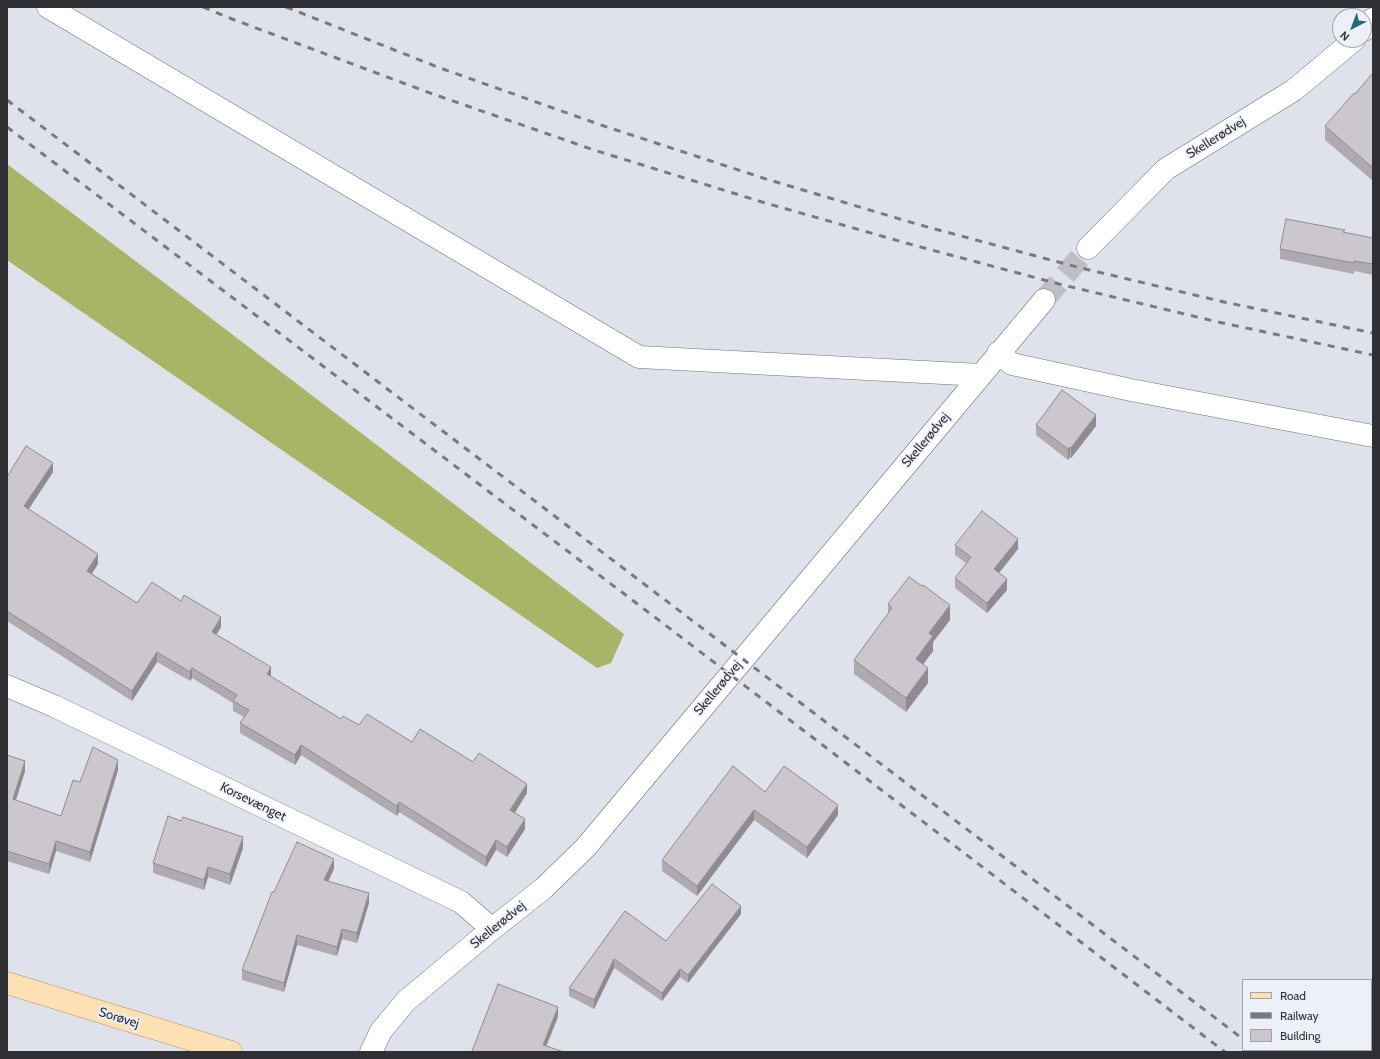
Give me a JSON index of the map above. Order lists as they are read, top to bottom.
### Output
{
  "streets": {
    "main road": ["Sorøvej"],
    "street": ["Skellerødvej", "Korsevænget"]
  },
  "crossings": [
    ["Skellerødvej", "Korsevænget"]
  ],
  "legend": ["Road", "Railway", "Building"],
  "north": "bottom left"
}
